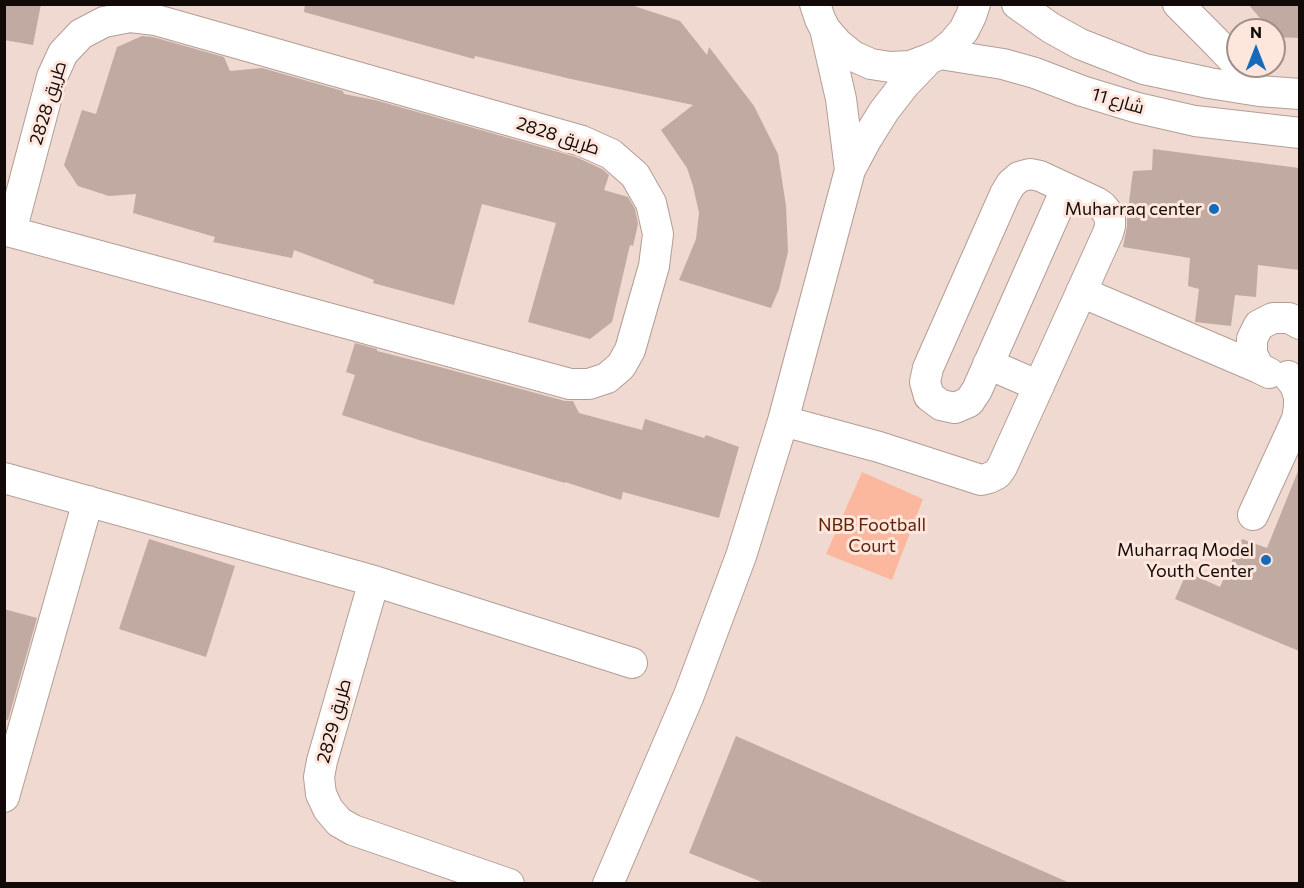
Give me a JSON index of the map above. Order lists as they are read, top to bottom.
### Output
{
  "streets": {
    "street": ["شارع 11", "طريق 2828", "طريق 2829"]
  },
  "parks": ["NBB Football Court"],
  "places": ["Muharraq center", "Muharraq Model Youth Center"],
  "north": "top"
}
